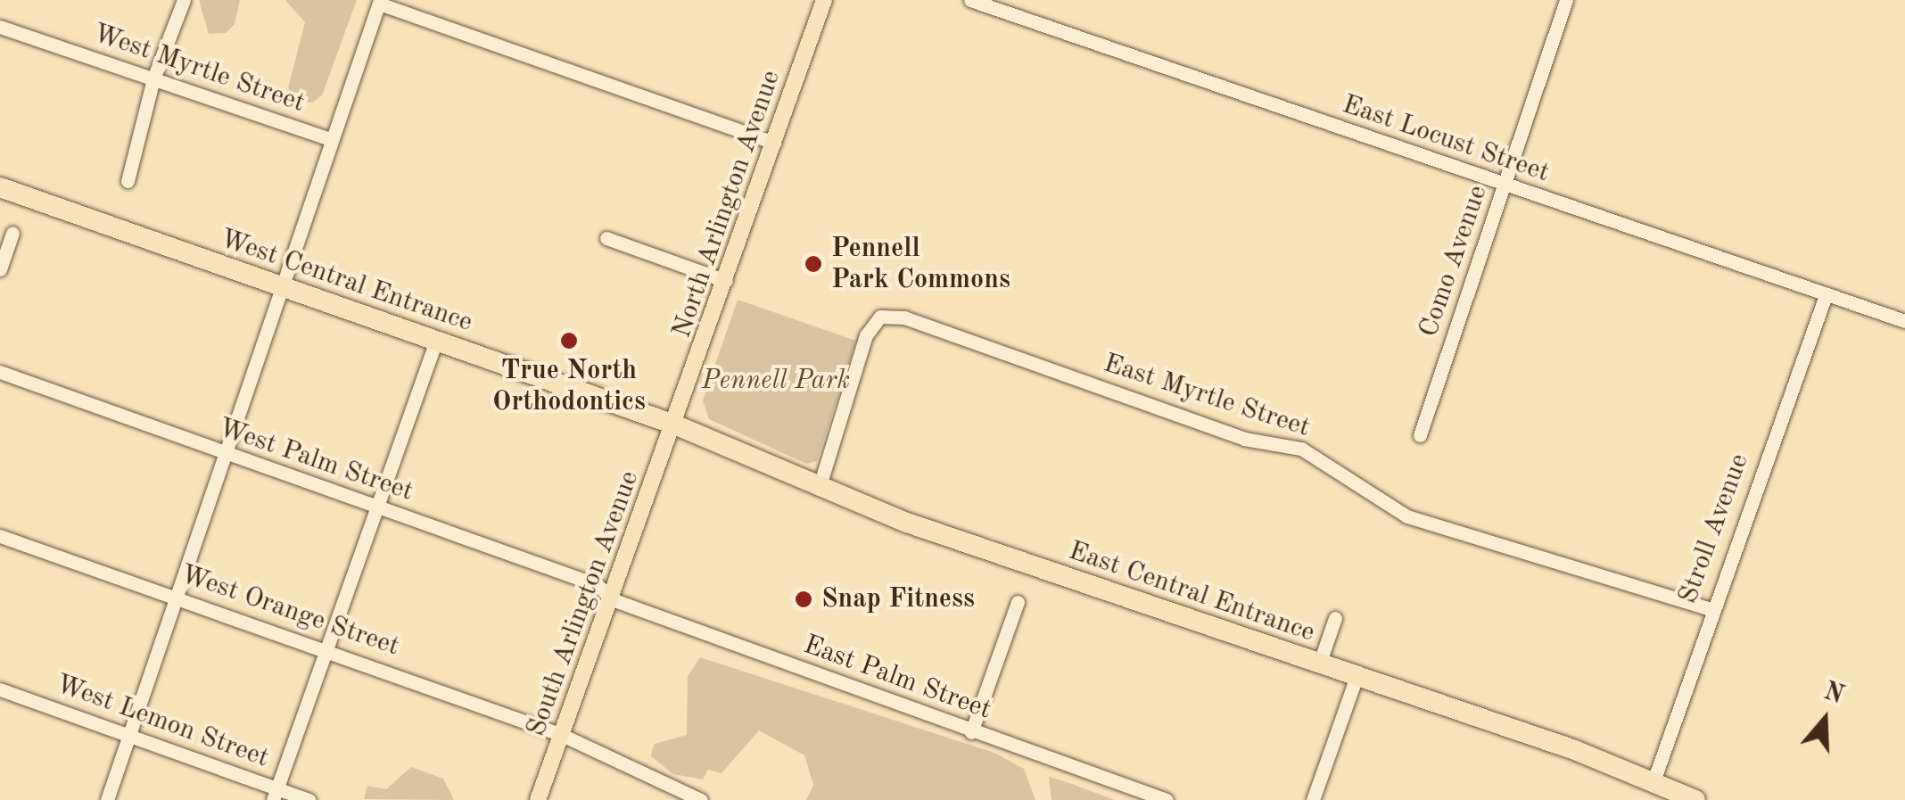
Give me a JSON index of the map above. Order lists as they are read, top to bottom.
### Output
{
  "streets": {
    "highway": ["West Central Entrance", "East Central Entrance"],
    "main road": ["North Arlington Avenue", "South Arlington Avenue"],
    "street": [
      "West Myrtle Street",
      "East Locust Street",
      "Como Avenue",
      "East Myrtle Street",
      "West Palm Street",
      "Stroll Avenue",
      "West Orange Street",
      "East Palm Street",
      "West Lemon Street"
    ]
  },
  "crossings": [
    ["East Locust Street", "Como Avenue"],
    ["East Locust Street", "Stroll Avenue"],
    ["North Arlington Avenue", "West Central Entrance"],
    ["North Arlington Avenue", "East Central Entrance"],
    ["North Arlington Avenue", "South Arlington Avenue"],
    ["West Central Entrance", "East Central Entrance"],
    ["West Central Entrance", "South Arlington Avenue"],
    ["East Myrtle Street", "Stroll Avenue"],
    ["East Myrtle Street", "East Central Entrance"],
    ["West Palm Street", "South Arlington Avenue"],
    ["West Palm Street", "East Palm Street"],
    ["Stroll Avenue", "East Central Entrance"],
    ["East Central Entrance", "South Arlington Avenue"],
    ["South Arlington Avenue", "West Orange Street"],
    ["South Arlington Avenue", "East Palm Street"]
  ],
  "parks": ["Pennell Park"],
  "places": ["Pennell Park Commons", "True North Orthodontics", "Snap Fitness"],
  "north": "top"
}
